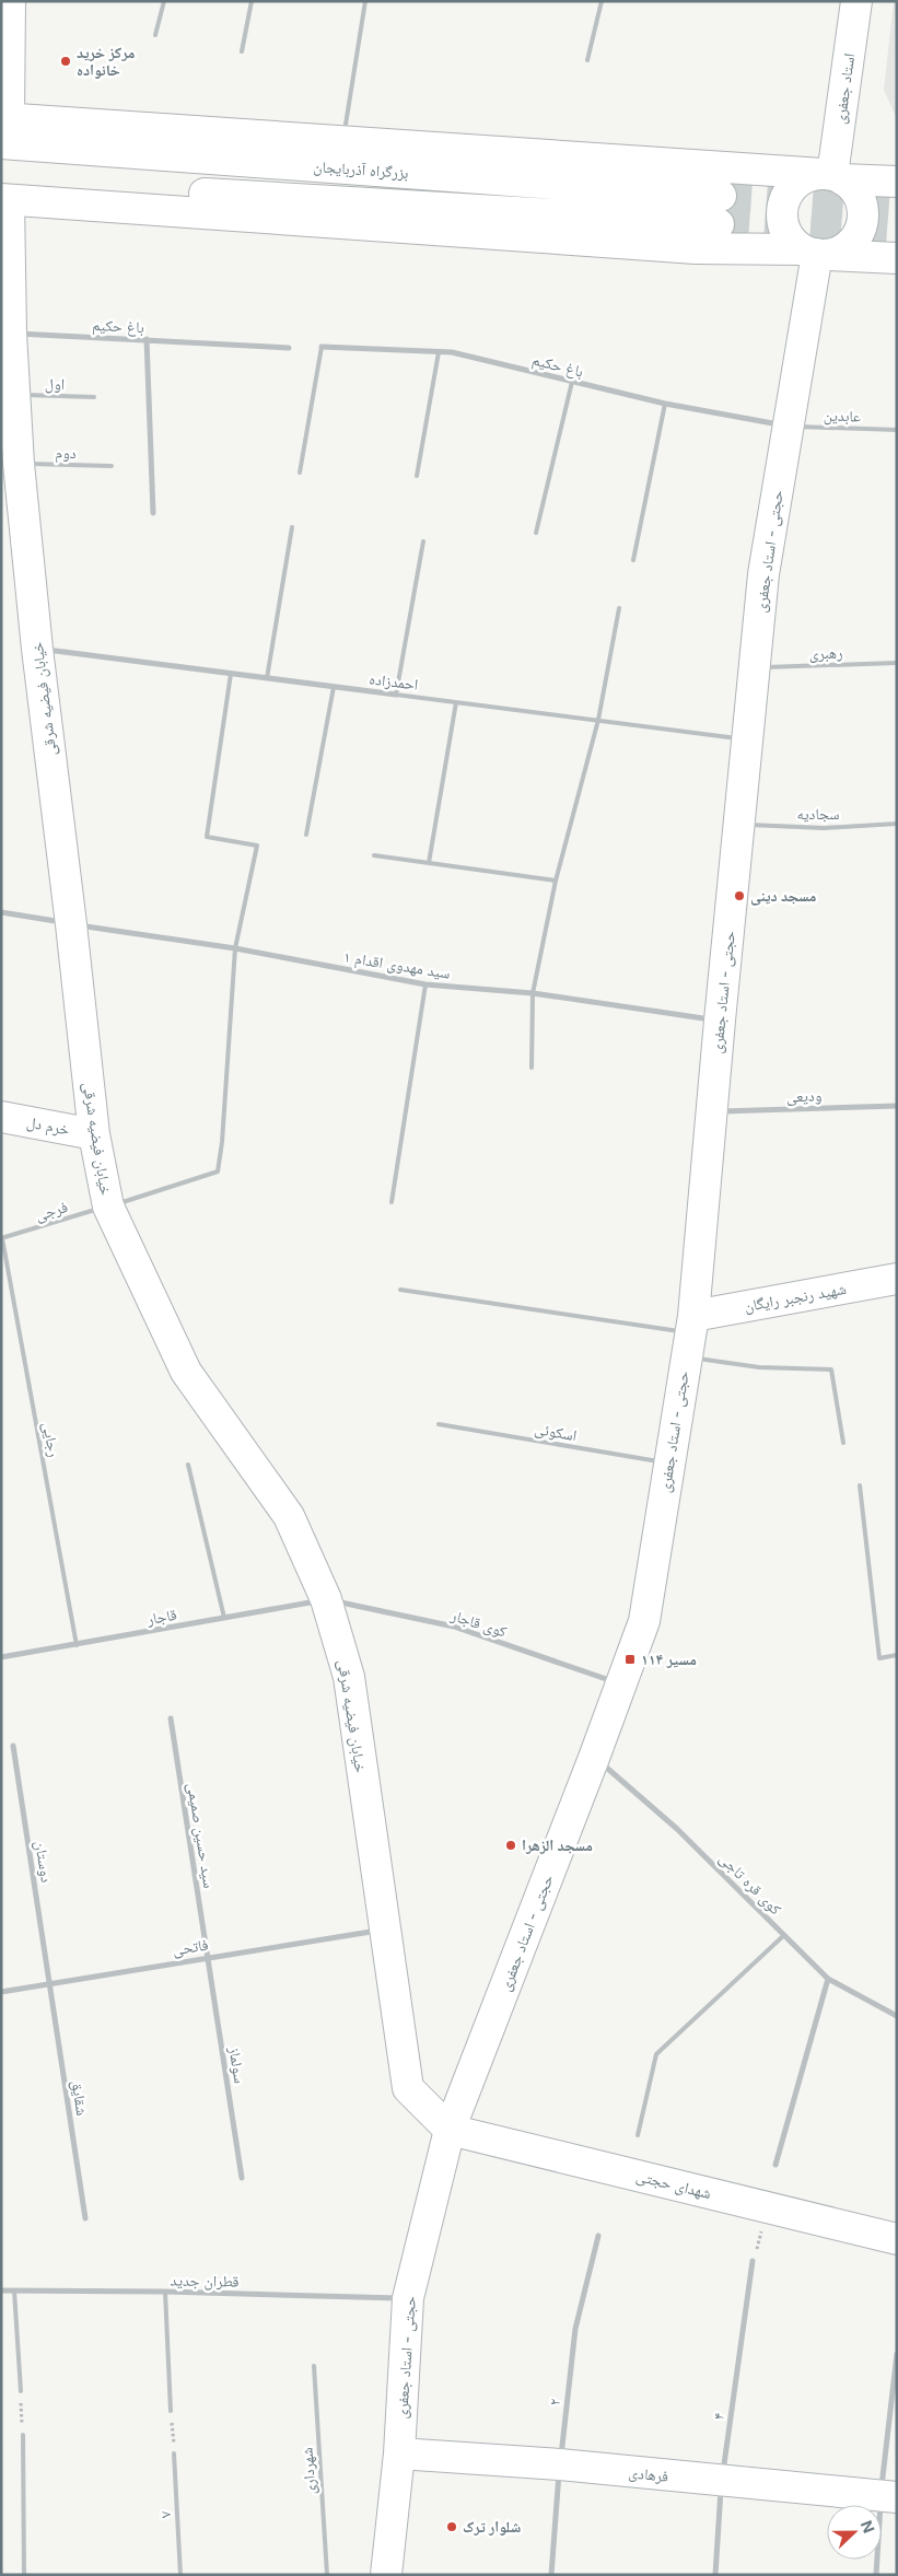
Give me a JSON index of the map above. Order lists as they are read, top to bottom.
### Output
{
  "streets": {
    "main road": [
      "استاد جعفری",
      "بزرگراه آذربایجان",
      "حجتی - استاد جعفری",
      "خیابان فیضیه شرقی",
      "خرم دل",
      "شهید رنجبر رایگان",
      "شهدای حجتی",
      "فرهادی"
    ],
    "street": [
      "باغ حکیم",
      "احمدزاده",
      "سید مهدوی اقدام ۱",
      "ودیعی",
      "قاجار",
      "کوی قاجار",
      "سید حسین صمیمی",
      "دوستان",
      "کوی قره تاجی",
      "فاتحی",
      "سولماز",
      "شقایق",
      "قطران جدید",
      "۲",
      "۴"
    ],
    "lane": [
      "اول",
      "عابدین",
      "دوم",
      "رهبری",
      "سجادیه",
      "فرجی",
      "اسکوئی",
      "رجایی",
      "شهرداری",
      "۷"
    ]
  },
  "crossings": [
    ["استاد جعفری", "حجتی - استاد جعفری"],
    ["بزرگراه آذربایجان", "خیابان فیضیه شرقی"],
    ["باغ حکیم", "عابدین"],
    ["باغ حکیم", "حجتی - استاد جعفری"],
    ["باغ حکیم", "خیابان فیضیه شرقی"],
    ["اول", "خیابان فیضیه شرقی"],
    ["عابدین", "حجتی - استاد جعفری"],
    ["دوم", "خیابان فیضیه شرقی"],
    ["حجتی - استاد جعفری", "رهبری"],
    ["حجتی - استاد جعفری", "احمدزاده"],
    ["حجتی - استاد جعفری", "خیابان فیضیه شرقی"],
    ["حجتی - استاد جعفری", "سجادیه"],
    ["حجتی - استاد جعفری", "سید مهدوی اقدام ۱"],
    ["حجتی - استاد جعفری", "ودیعی"],
    ["حجتی - استاد جعفری", "شهید رنجبر رایگان"],
    ["حجتی - استاد جعفری", "اسکوئی"],
    ["حجتی - استاد جعفری", "کوی قاجار"],
    ["حجتی - استاد جعفری", "کوی قره تاجی"],
    ["حجتی - استاد جعفری", "شهدای حجتی"],
    ["حجتی - استاد جعفری", "قطران جدید"],
    ["حجتی - استاد جعفری", "فرهادی"],
    ["احمدزاده", "خیابان فیضیه شرقی"],
    ["خیابان فیضیه شرقی", "سید مهدوی اقدام ۱"],
    ["خیابان فیضیه شرقی", "خرم دل"],
    ["خیابان فیضیه شرقی", "فرجی"],
    ["خیابان فیضیه شرقی", "قاجار"],
    ["خیابان فیضیه شرقی", "کوی قاجار"],
    ["خیابان فیضیه شرقی", "فاتحی"],
    ["خیابان فیضیه شرقی", "شهدای حجتی"],
    ["سید مهدوی اقدام ۱", "فرجی"],
    ["فرجی", "رجایی"],
    ["رجایی", "قاجار"],
    ["قاجار", "کوی قاجار"],
    ["سید حسین صمیمی", "فاتحی"],
    ["سید حسین صمیمی", "سولماز"],
    ["دوستان", "فاتحی"],
    ["دوستان", "شقایق"],
    ["فاتحی", "سولماز"],
    ["فاتحی", "شقایق"],
    ["۲", "فرهادی"],
    ["۴", "فرهادی"]
  ],
  "places": {
    "other": [
      "مرکز خرید خانواده",
      "مسجد دینی",
      "مسجد الزهرا",
      "شلوار ترک"
    ],
    "transit": ["مسیر ۱۱۴"]
  },
  "north": "right"
}
